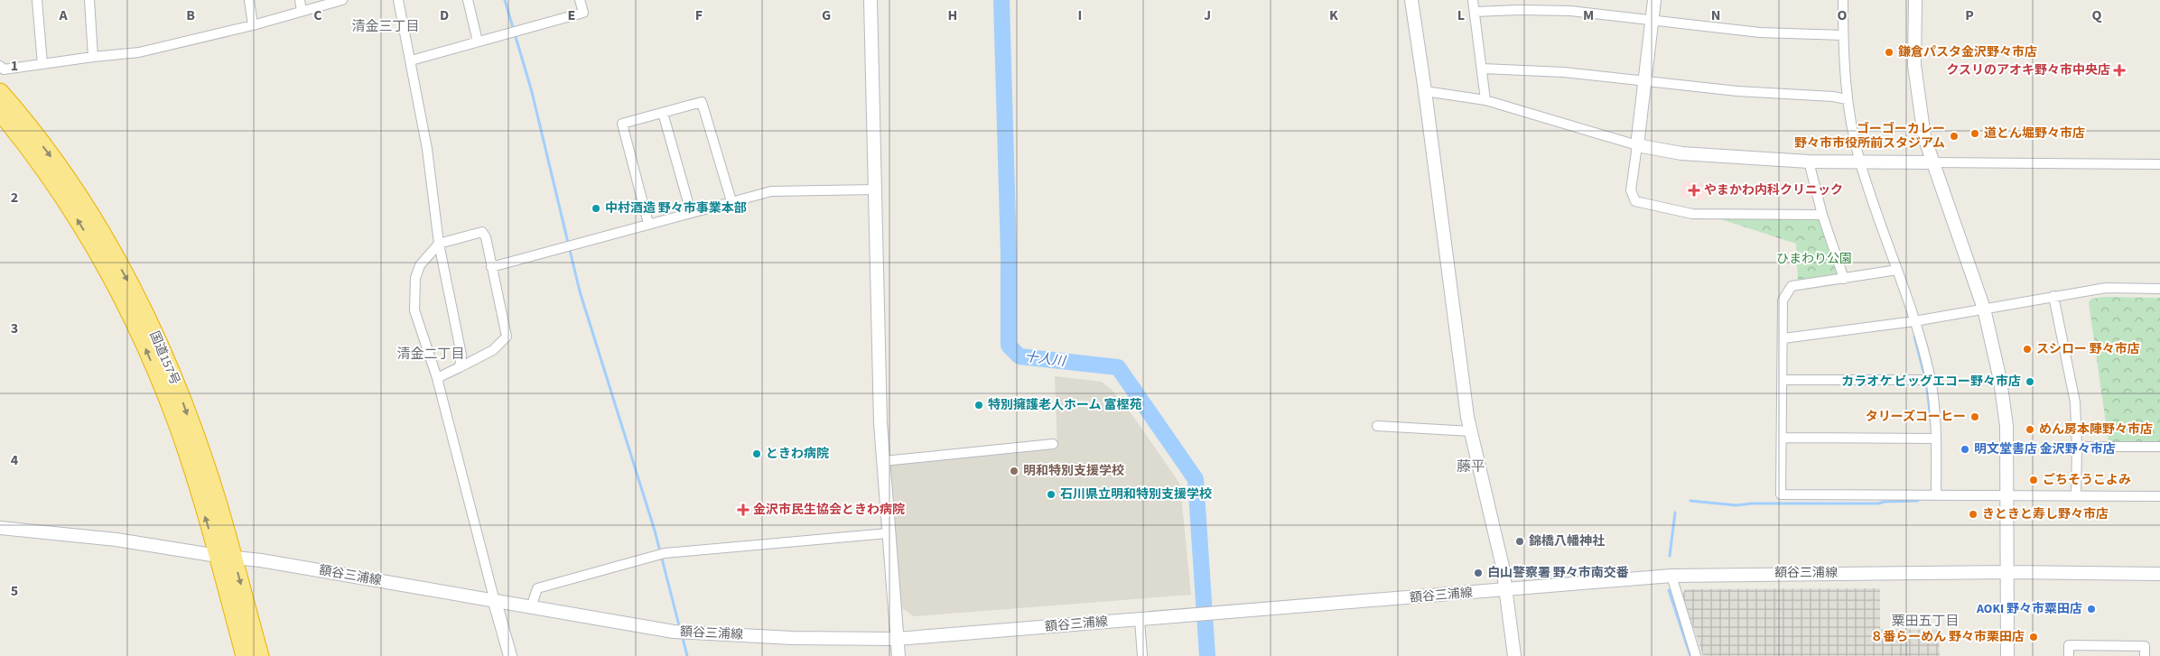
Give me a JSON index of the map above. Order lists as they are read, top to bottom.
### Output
{
  "streets": {
    "highway": ["国道157号"],
    "street": ["額谷三浦線"]
  },
  "crossings": [
    ["国道157号", "額谷三浦線"]
  ],
  "districts": [
    "清金三丁目",
    "清金二丁目",
    "藤平",
    "粟田五丁目"
  ],
  "water": ["十人川"],
  "parks": ["ひまわり公園"],
  "places": {
    "other": [
      "鎌倉パスタ金沢野々市店",
      "道とん堀野々市店",
      "ゴーゴーカレー 野々市市役所前スタジアム",
      "中村酒造 野々市事業本部",
      "スシロー 野々市店",
      "カラオケ ビッグエコー野々市店",
      "特別擁護老人ホーム 富樫苑",
      "タリーズコーヒー",
      "めん房本陣野々市店",
      "明文堂書店 金沢野々市店",
      "ときわ病院",
      "明和特別支援学校",
      "ごちそうこよみ",
      "石川県立明和特別支援学校",
      "きときと寿し野々市店",
      "錦橋八幡神社",
      "白山警察署 野々市南交番",
      "AOKI 野々市粟田店",
      "８番らーめん 野々市栗田店"
    ],
    "health": ["クスリのアオキ野々市中央店", "やまかわ内科クリニック", "金沢市民生協会ときわ病院"]
  },
  "grid": {
    "columns": [
      "A",
      "B",
      "C",
      "D",
      "E",
      "F",
      "G",
      "H",
      "I",
      "J",
      "K",
      "L",
      "M",
      "N",
      "O",
      "P",
      "Q"
    ],
    "rows": [
      "1",
      "2",
      "3",
      "4",
      "5"
    ]
  }
}
